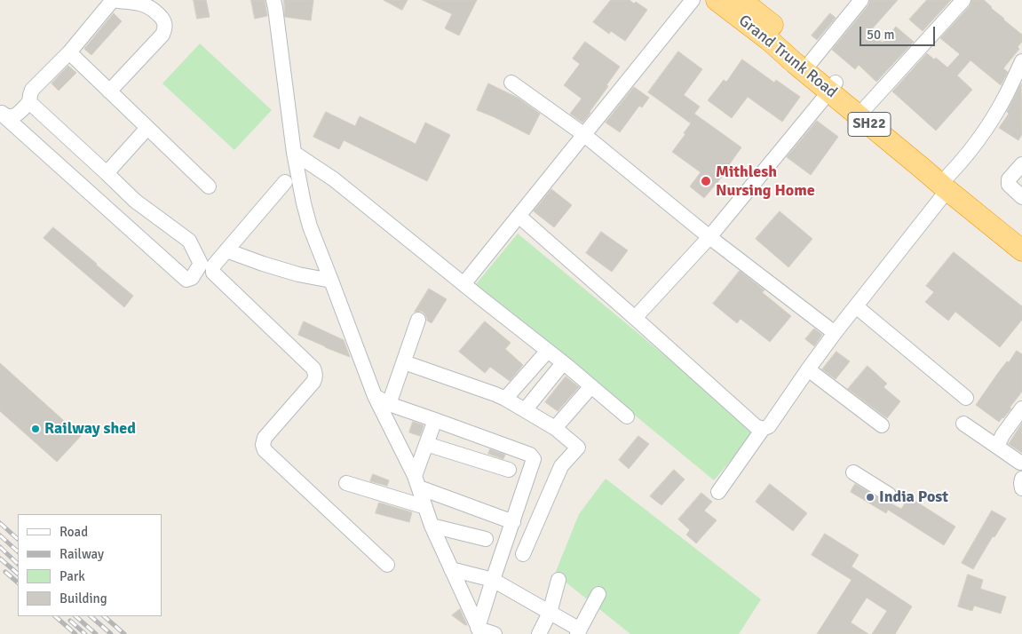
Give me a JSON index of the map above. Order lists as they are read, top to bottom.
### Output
{
  "streets": {
    "highway": ["Grand Trunk Road", "SH22"]
  },
  "places": ["Mithlesh Nursing Home", "Railway shed", "India Post"],
  "legend": [
    "Road",
    "Railway",
    "Park",
    "Building"
  ],
  "scale_bar": "50 m"
}
